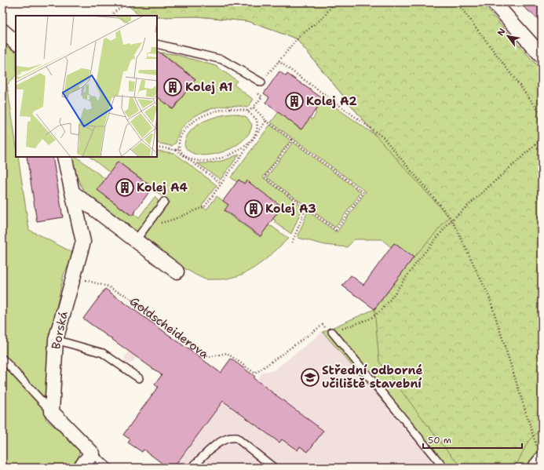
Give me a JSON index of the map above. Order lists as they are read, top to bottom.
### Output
{
  "streets": {
    "street": ["Borská"],
    "path": ["Goldscheiderova"]
  },
  "crossings": [
    ["Goldscheiderova", "Borská"]
  ],
  "places": {
    "building": [
      "Kolej A1",
      "Kolej A2",
      "Kolej A4",
      "Kolej A3"
    ],
    "school or university": ["Střední odborné učiliště stavební"]
  },
  "scale_bar": "50 m",
  "north": "top left"
}
